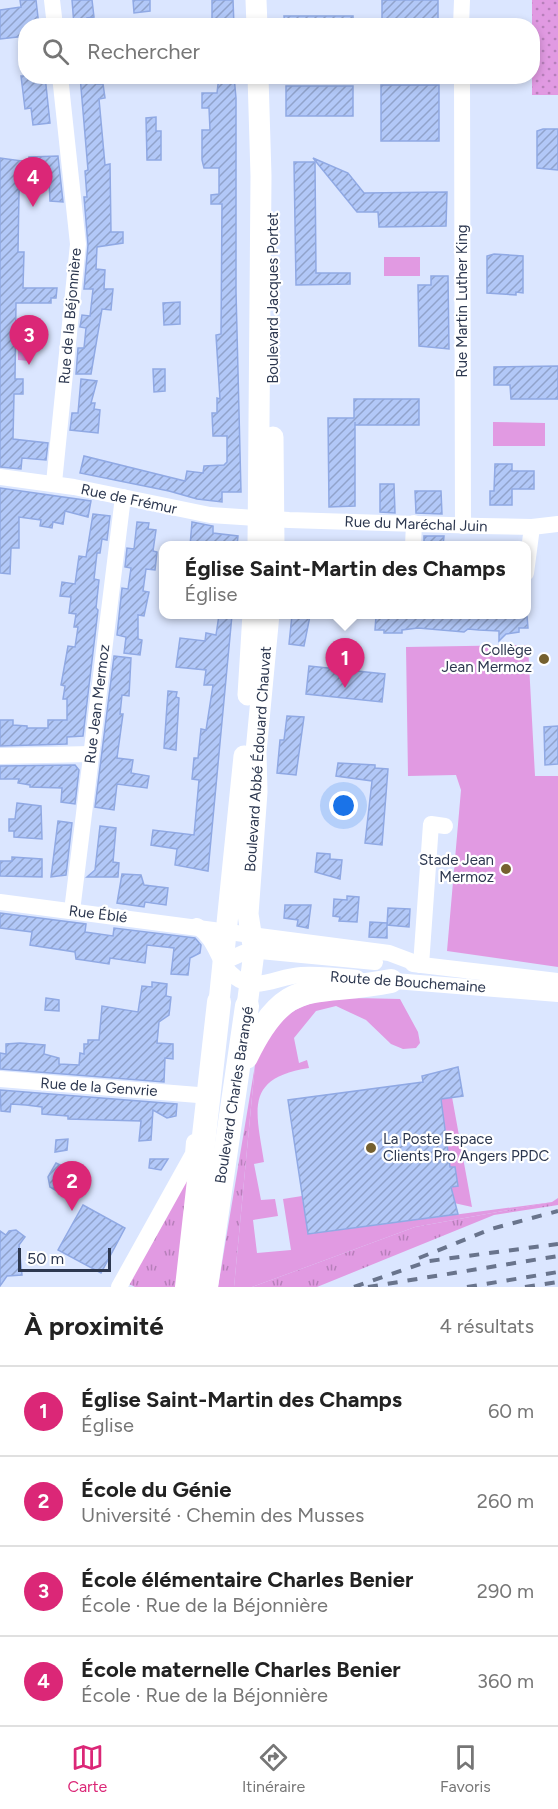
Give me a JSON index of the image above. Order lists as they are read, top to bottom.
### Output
{
  "streets": {
    "highway": ["Boulevard Charles Barangé"],
    "main road": ["Boulevard Jacques Portet", "Boulevard Abbé Édouard Chauvat"],
    "street": [
      "Rue Martin Luther King",
      "Rue de la Béjonnière",
      "Rue de Frémur",
      "Rue du Maréchal Juin",
      "Rue Jean Mermoz",
      "Rue Éblé",
      "Route de Bouchemaine",
      "Rue de la Genvrie"
    ]
  },
  "crossings": [
    ["Boulevard Jacques Portet", "Rue de Frémur"],
    ["Boulevard Jacques Portet", "Rue du Maréchal Juin"],
    ["Rue Martin Luther King", "Rue du Maréchal Juin"],
    ["Rue de la Béjonnière", "Rue de Frémur"],
    ["Rue de Frémur", "Rue du Maréchal Juin"],
    ["Rue de Frémur", "Rue Jean Mermoz"],
    ["Rue Jean Mermoz", "Rue Éblé"],
    ["Boulevard Abbé Édouard Chauvat", "Boulevard Charles Barangé"],
    ["Rue Éblé", "Route de Bouchemaine"],
    ["Rue Éblé", "Boulevard Charles Barangé"],
    ["Route de Bouchemaine", "Boulevard Charles Barangé"],
    ["Rue de la Genvrie", "Boulevard Charles Barangé"]
  ],
  "places": ["Collège Jean Mermoz", "Stade Jean Mermoz", "La Poste Espace Clients Pro Angers PPDC"],
  "scale_bar": "50 m",
  "page": {
    "search": "Rechercher",
    "pins": [
      "4",
      "3",
      "1",
      "2"
    ],
    "popup": ["Église Saint-Martin des Champs", "Église"],
    "scale": "50 m",
    "heading": ["À proximité", "4 résultats"],
    "list": [
      {
        "mark": "1",
        "name": "Église Saint-Martin des Champs",
        "note": "Église",
        "value": "60 m"
      },
      {
        "mark": "2",
        "name": "École du Génie",
        "note": "Université · Chemin des Musses",
        "value": "260 m"
      },
      {
        "mark": "3",
        "name": "École élémentaire Charles Benier",
        "note": "École · Rue de la Béjonnière",
        "value": "290 m"
      },
      {
        "mark": "4",
        "name": "École maternelle Charles Benier",
        "note": "École · Rue de la Béjonnière",
        "value": "360 m"
      }
    ],
    "nav": ["Carte", "Itinéraire", "Favoris"]
  }
}
